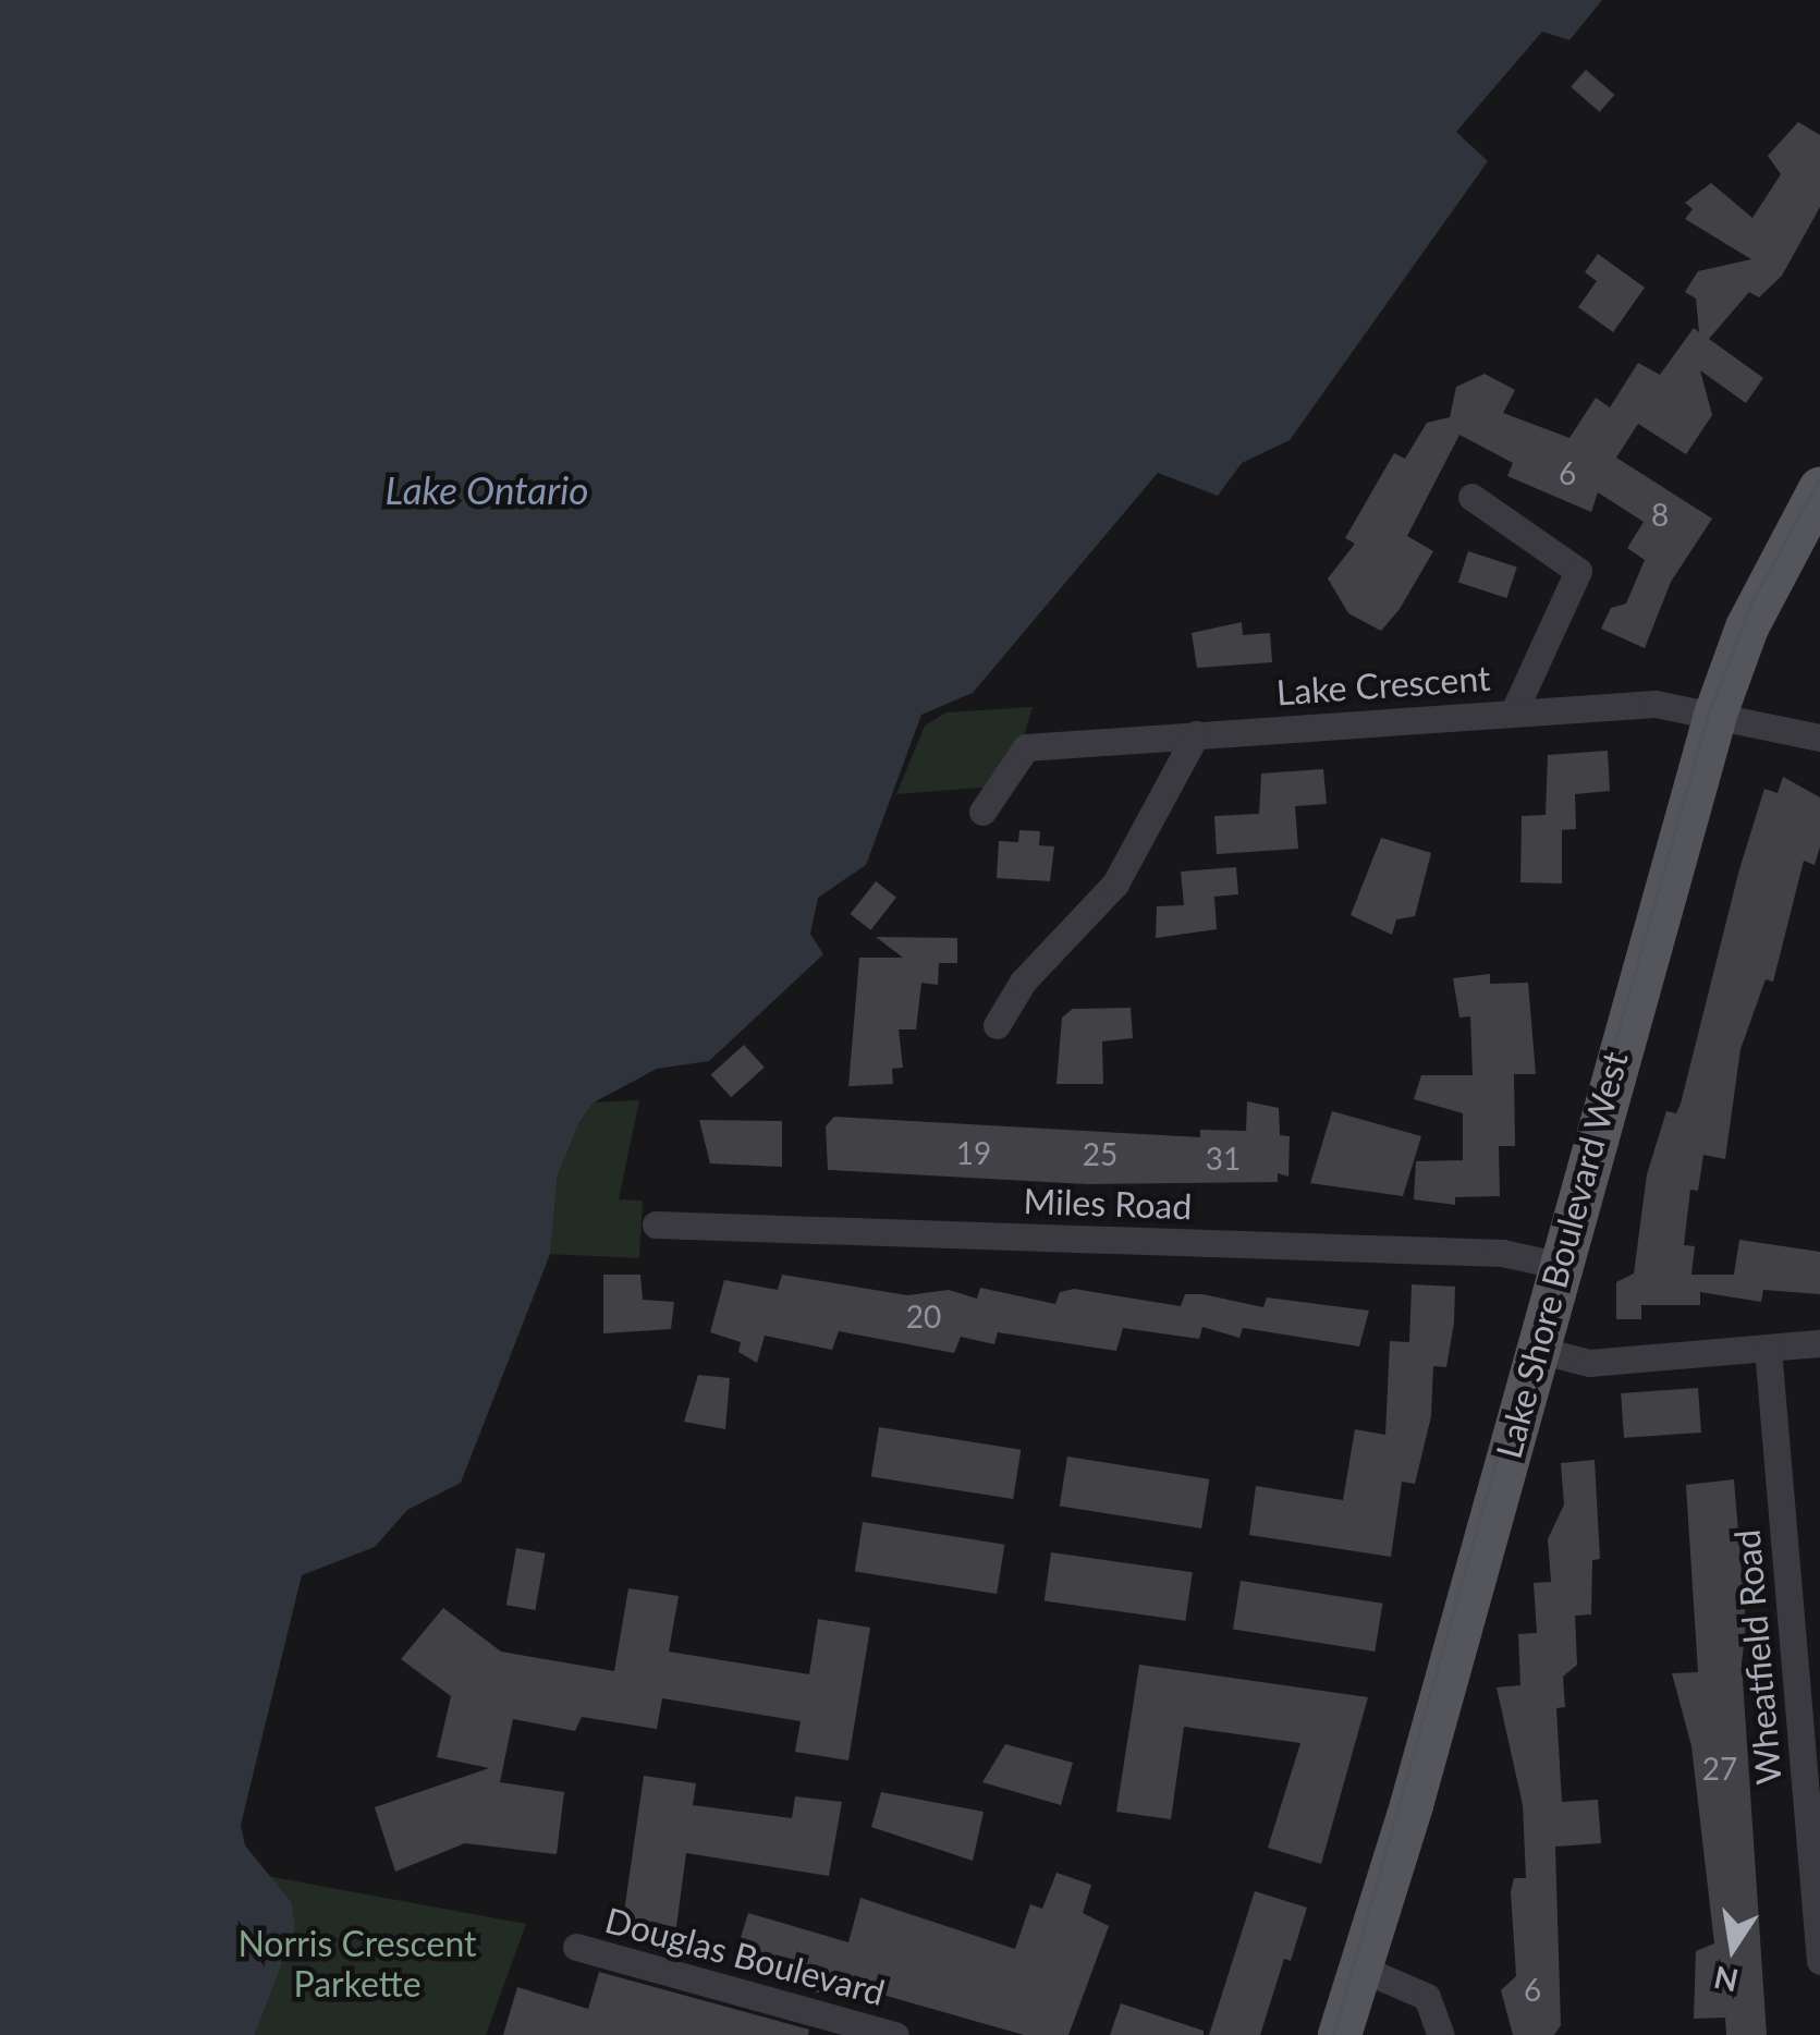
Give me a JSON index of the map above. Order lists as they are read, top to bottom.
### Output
{
  "streets": {
    "main road": ["Lake Shore Boulevard West"],
    "street": [
      "Lake Crescent",
      "Miles Road",
      "Wheatfield Road",
      "Douglas Boulevard"
    ]
  },
  "crossings": [
    ["Lake Crescent", "Lake Shore Boulevard West"],
    ["Miles Road", "Lake Shore Boulevard West"]
  ],
  "water": ["Lake Ontario"],
  "parks": ["Norris Crescent Parkette"],
  "house_numbers": [
    "6",
    "8",
    "19",
    "25",
    "31",
    "20",
    "27",
    "6"
  ],
  "north": "bottom"
}
